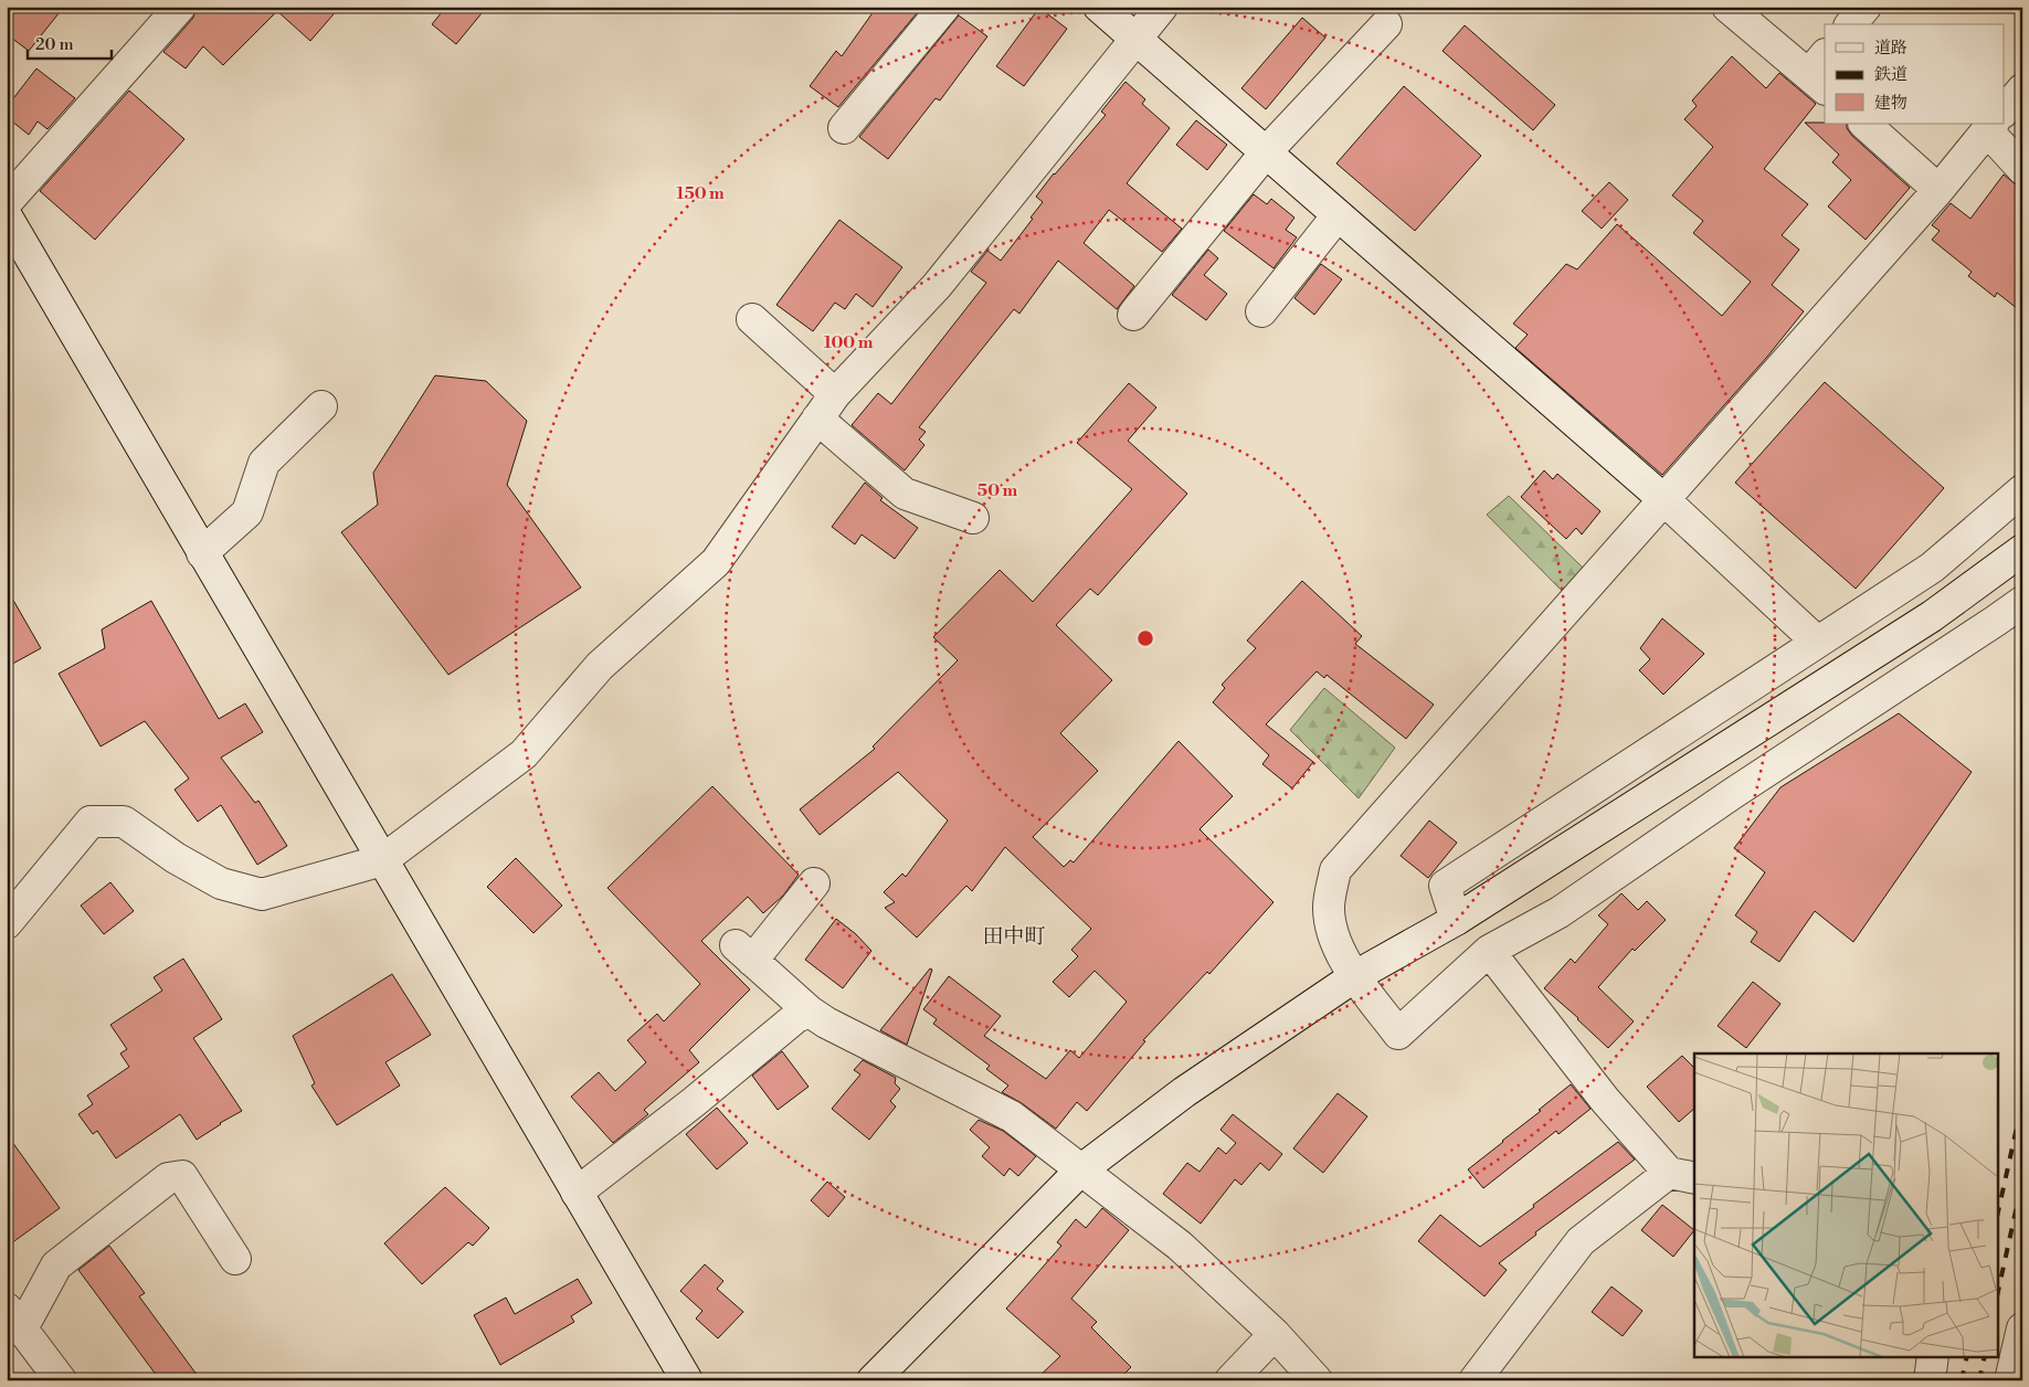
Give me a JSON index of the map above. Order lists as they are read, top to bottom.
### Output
{
  "districts": ["田中町"],
  "legend": ["道路", "鉄道", "建物"],
  "scale_bar": "20 m",
  "rings": ["150 m", "100 m", "50 m"]
}
